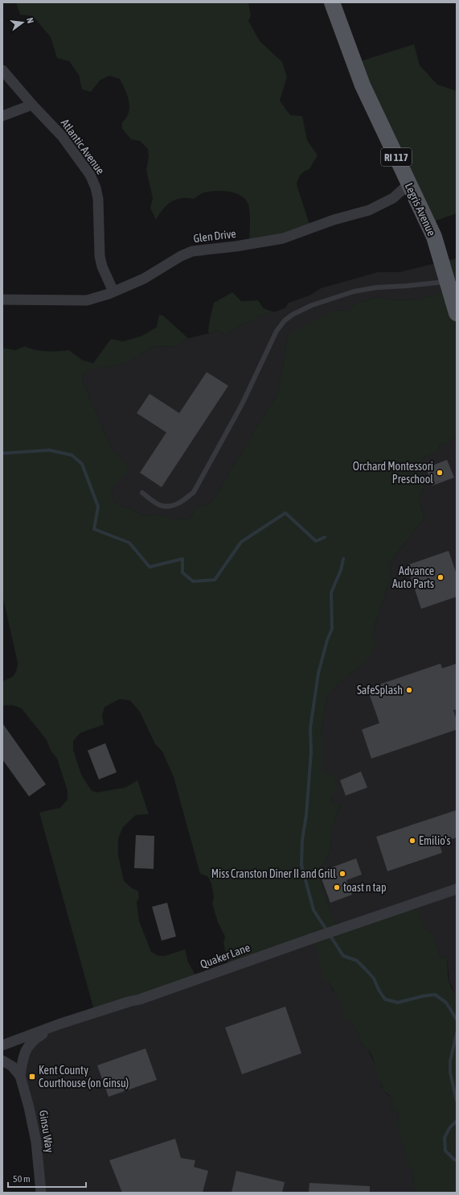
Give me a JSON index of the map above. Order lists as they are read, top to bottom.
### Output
{
  "streets": {
    "main road": ["RI 117", "Legris Avenue"],
    "street": [
      "Atlantic Avenue",
      "Glen Drive",
      "Quaker Lane",
      "Ginsu Way"
    ]
  },
  "crossings": [
    ["Atlantic Avenue", "Glen Drive"],
    ["Legris Avenue", "Glen Drive"],
    ["Quaker Lane", "Ginsu Way"]
  ],
  "places": {
    "other": [
      "Orchard Montessori Preschool",
      "Advance Auto Parts",
      "SafeSplash",
      "Emilio's",
      "Miss Cranston Diner II and Grill",
      "toast n tap"
    ],
    "transit": ["Kent County Courthouse (on Ginsu)"]
  },
  "scale_bar": "50 m",
  "north": "right"
}
